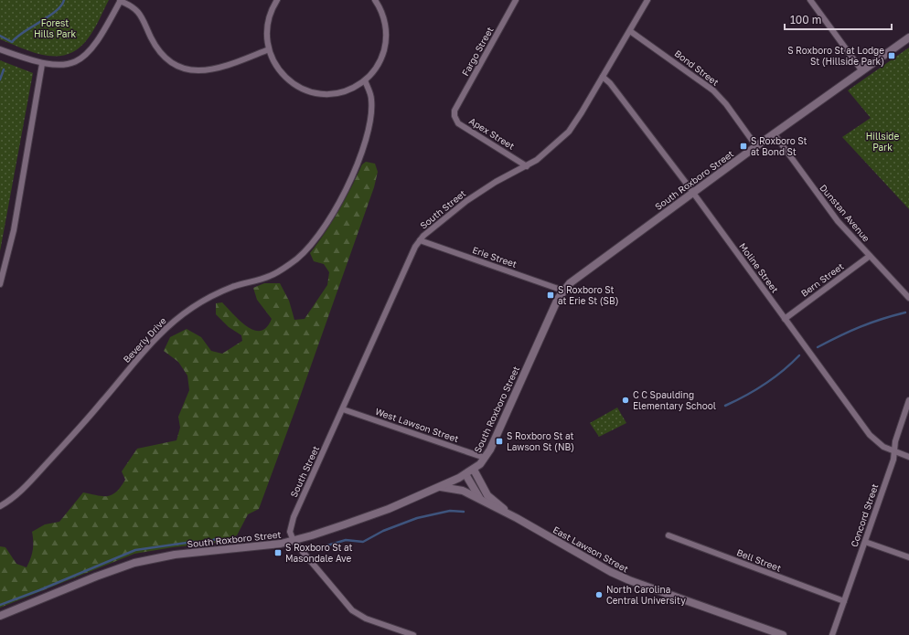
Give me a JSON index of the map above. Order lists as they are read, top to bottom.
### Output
{
  "streets": {
    "street": [
      "Fargo Street",
      "Bond Street",
      "Apex Street",
      "South Roxboro Street",
      "South Street",
      "Dunstan Avenue",
      "Erie Street",
      "Moline Street",
      "Bern Street",
      "Beverly Drive",
      "West Lawson Street",
      "Concord Street",
      "East Lawson Street",
      "Bell Street"
    ]
  },
  "crossings": [
    ["Fargo Street", "Apex Street"],
    ["Bond Street", "South Roxboro Street"],
    ["Bond Street", "South Street"],
    ["Apex Street", "South Street"],
    ["South Roxboro Street", "South Street"],
    ["South Roxboro Street", "Dunstan Avenue"],
    ["South Roxboro Street", "Erie Street"],
    ["South Roxboro Street", "Moline Street"],
    ["South Roxboro Street", "West Lawson Street"],
    ["South Roxboro Street", "East Lawson Street"],
    ["South Street", "Erie Street"],
    ["South Street", "Moline Street"],
    ["South Street", "West Lawson Street"],
    ["Dunstan Avenue", "Bern Street"],
    ["Moline Street", "Bern Street"],
    ["Moline Street", "Concord Street"],
    ["Concord Street", "Bell Street"]
  ],
  "parks": ["Forest Hills Park", "Hillside Park"],
  "places": {
    "transit": [
      "S Roxboro St at Lodge St (Hillside Park)",
      "S Roxboro St at Bond St",
      "S Roxboro St at Erie St (SB)",
      "S Roxboro St at Lawson St (NB)",
      "S Roxboro St at Masondale Ave"
    ],
    "other": ["C C Spaulding Elementary School", "North Carolina Central University"]
  },
  "scale_bar": "100 m"
}
